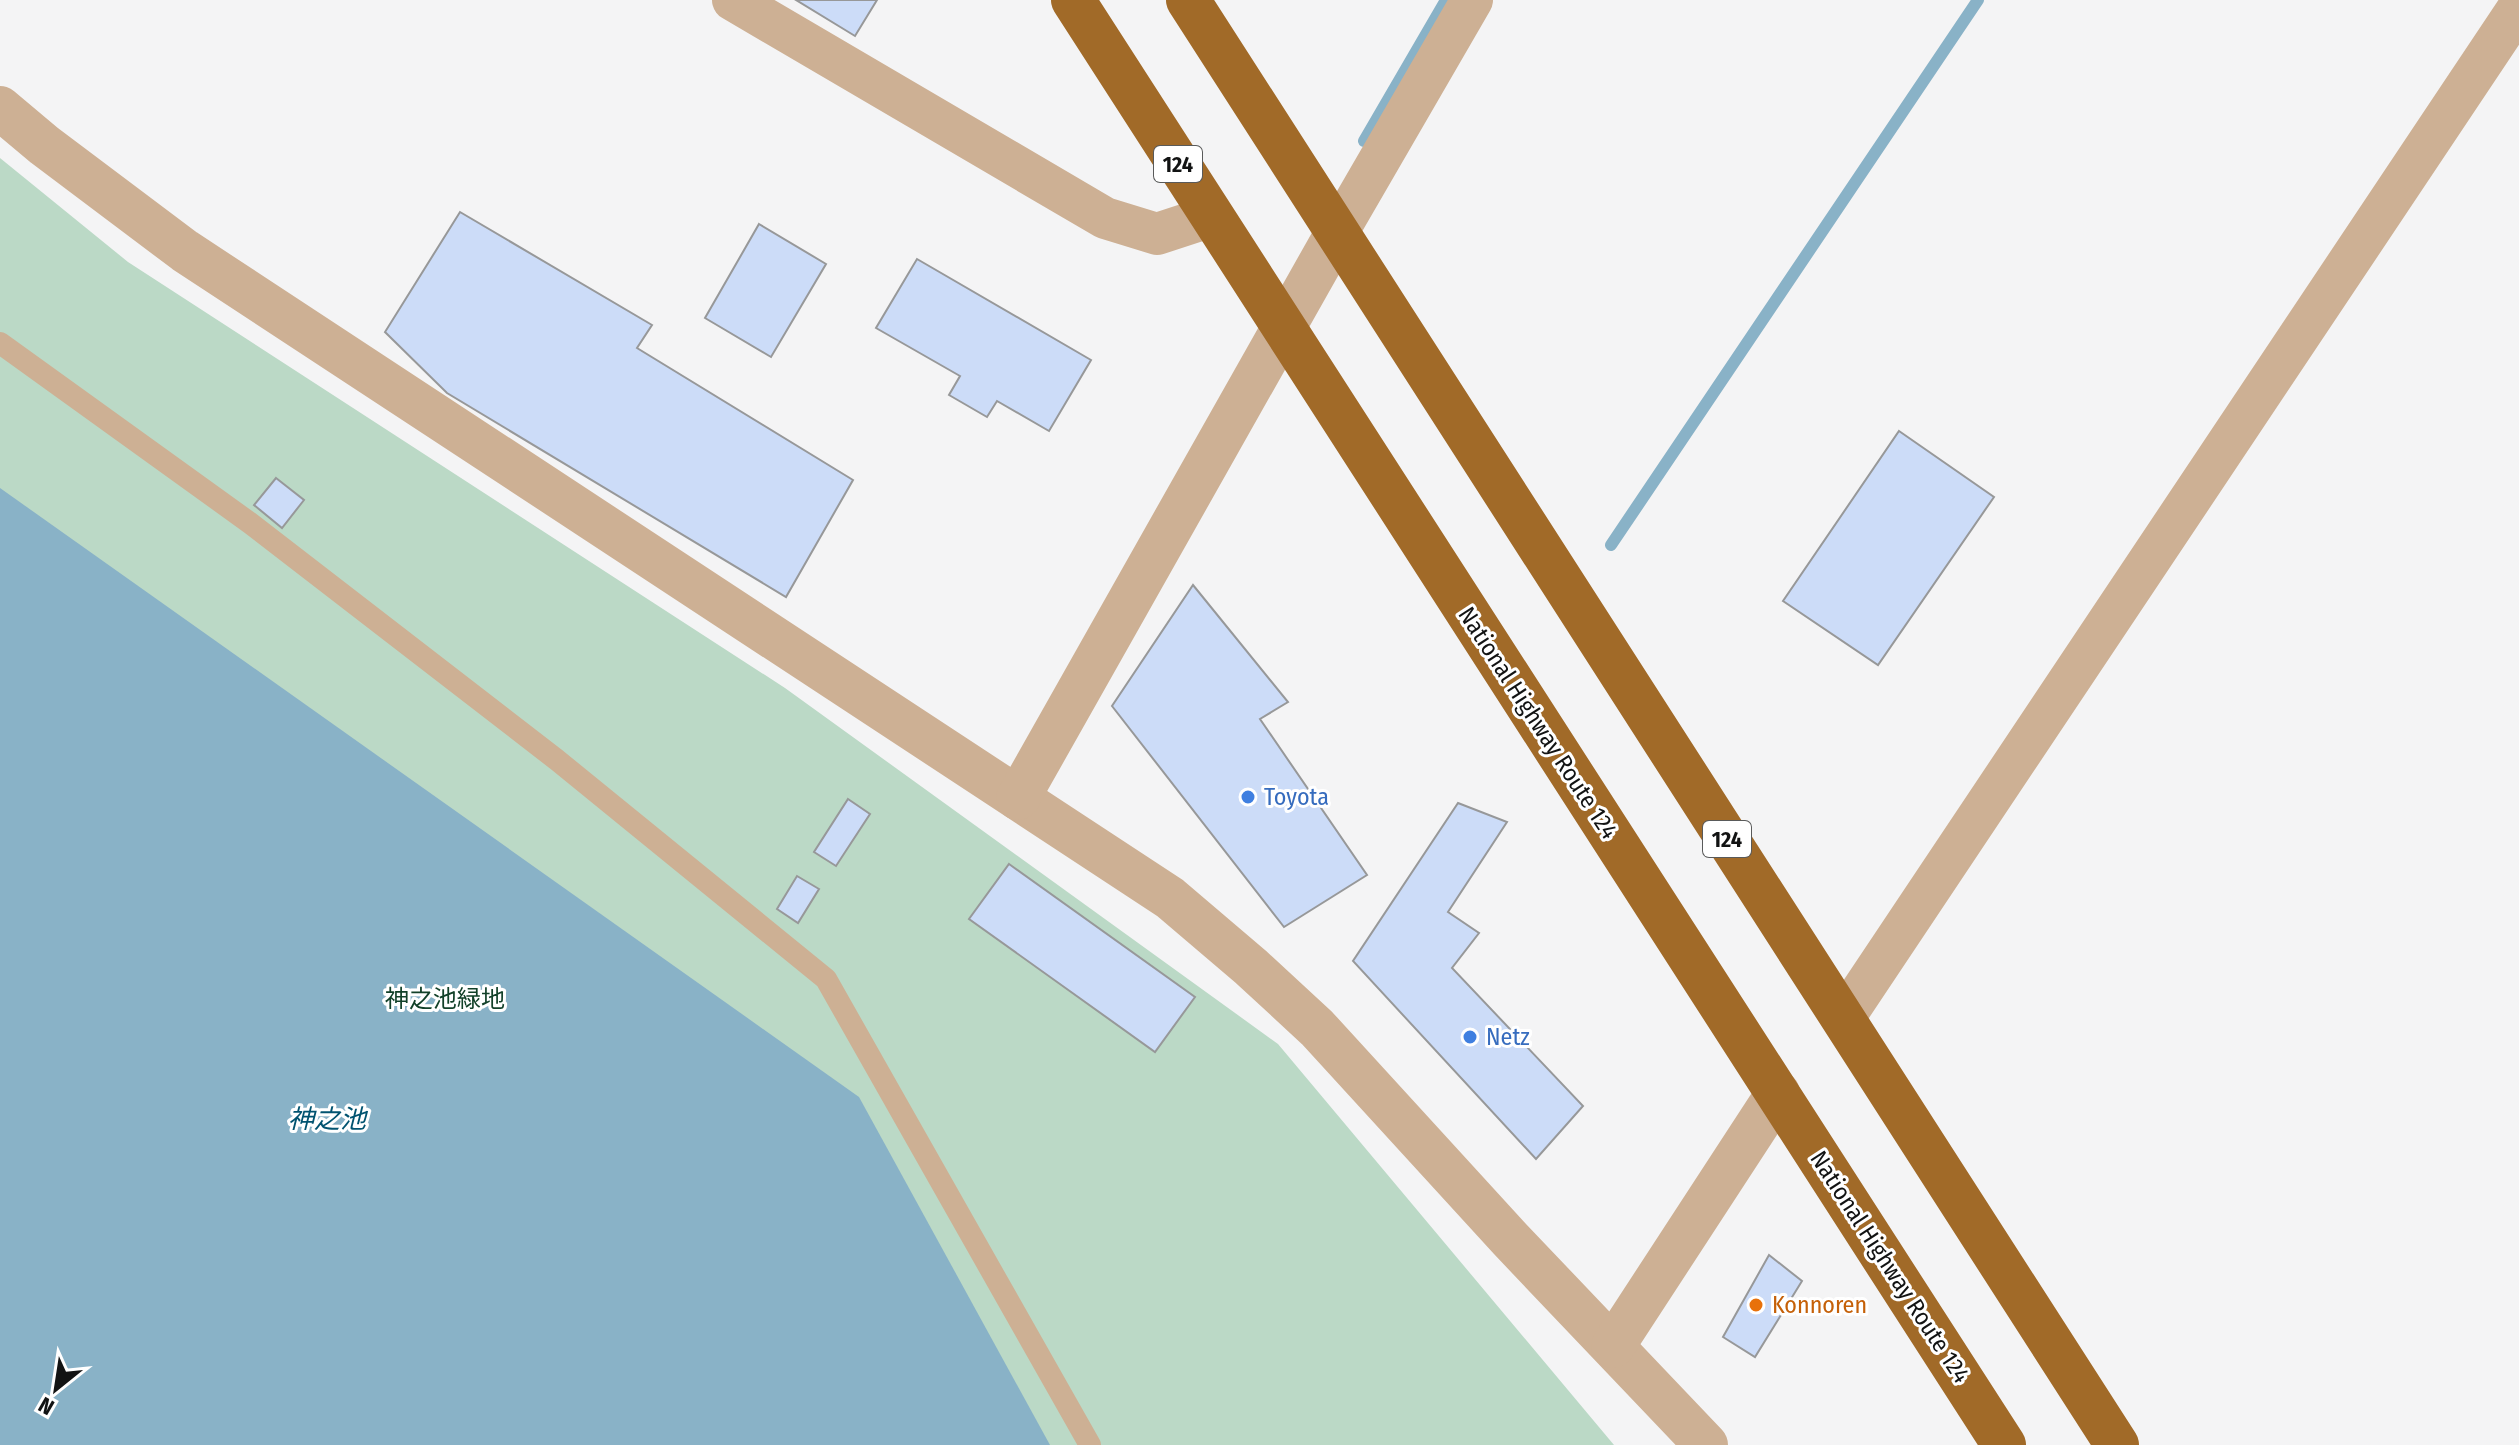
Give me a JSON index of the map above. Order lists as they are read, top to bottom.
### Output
{
  "streets": {
    "highway": ["124", "National Highway Route 124"]
  },
  "water": ["神之池"],
  "parks": ["神之池緑地"],
  "places": ["Toyota", "Netz", "Konnoren"],
  "north": "bottom left"
}
